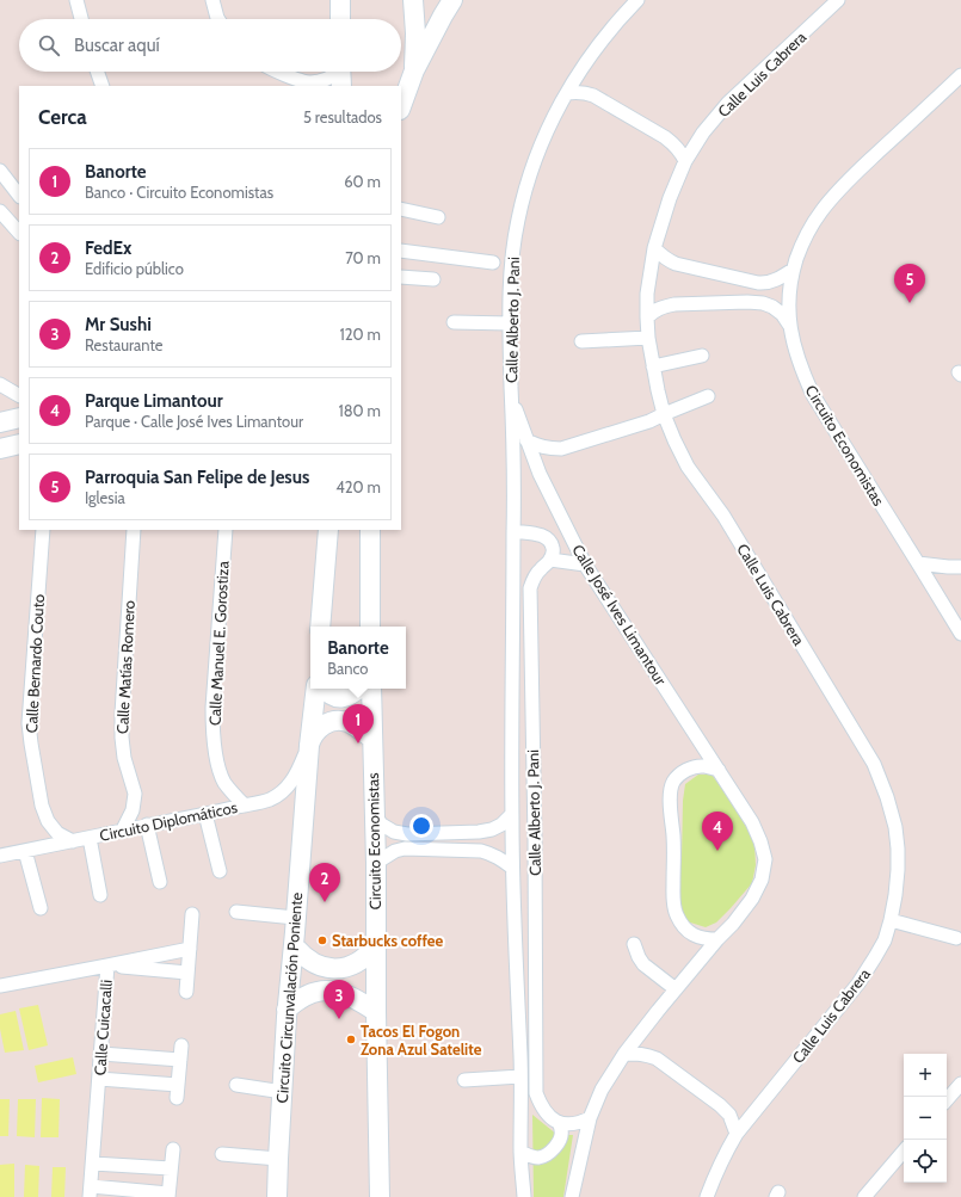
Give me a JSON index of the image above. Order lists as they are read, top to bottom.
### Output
{
  "streets": {
    "main road": ["Circuito Economistas", "Circuito Circunvalación Poniente"],
    "street": [
      "Calle Luis Cabrera",
      "Calle Alberto J. Pani",
      "Calle José Ives Limantour",
      "Calle Manuel E. Gorostiza",
      "Calle Bernardo Couto",
      "Calle Matías Romero",
      "Circuito Diplomáticos",
      "Calle Cuicacalli"
    ]
  },
  "crossings": [
    ["Calle Alberto J. Pani", "Calle José Ives Limantour"],
    ["Calle Manuel E. Gorostiza", "Circuito Diplomáticos"],
    ["Calle Bernardo Couto", "Circuito Diplomáticos"],
    ["Calle Matías Romero", "Circuito Diplomáticos"],
    ["Circuito Diplomáticos", "Circuito Circunvalación Poniente"]
  ],
  "places": ["Starbucks coffee", "Tacos El Fogon Zona Azul Satelite"],
  "page": {
    "search": "Buscar aquí",
    "heading": ["Cerca", "5 resultados"],
    "list": [
      {
        "mark": "1",
        "name": "Banorte",
        "note": "Banco · Circuito Economistas",
        "value": "60 m"
      },
      {
        "mark": "2",
        "name": "FedEx",
        "note": "Edificio público",
        "value": "70 m"
      },
      {
        "mark": "3",
        "name": "Mr Sushi",
        "note": "Restaurante",
        "value": "120 m"
      },
      {
        "mark": "4",
        "name": "Parque Limantour",
        "note": "Parque · Calle José Ives Limantour",
        "value": "180 m"
      },
      {
        "mark": "5",
        "name": "Parroquia San Felipe de Jesus",
        "note": "Iglesia",
        "value": "420 m"
      }
    ],
    "pins": [
      "5",
      "1",
      "4",
      "2",
      "3"
    ],
    "popup": ["Banorte", "Banco"],
    "map_buttons": ["+", "−"]
  }
}
